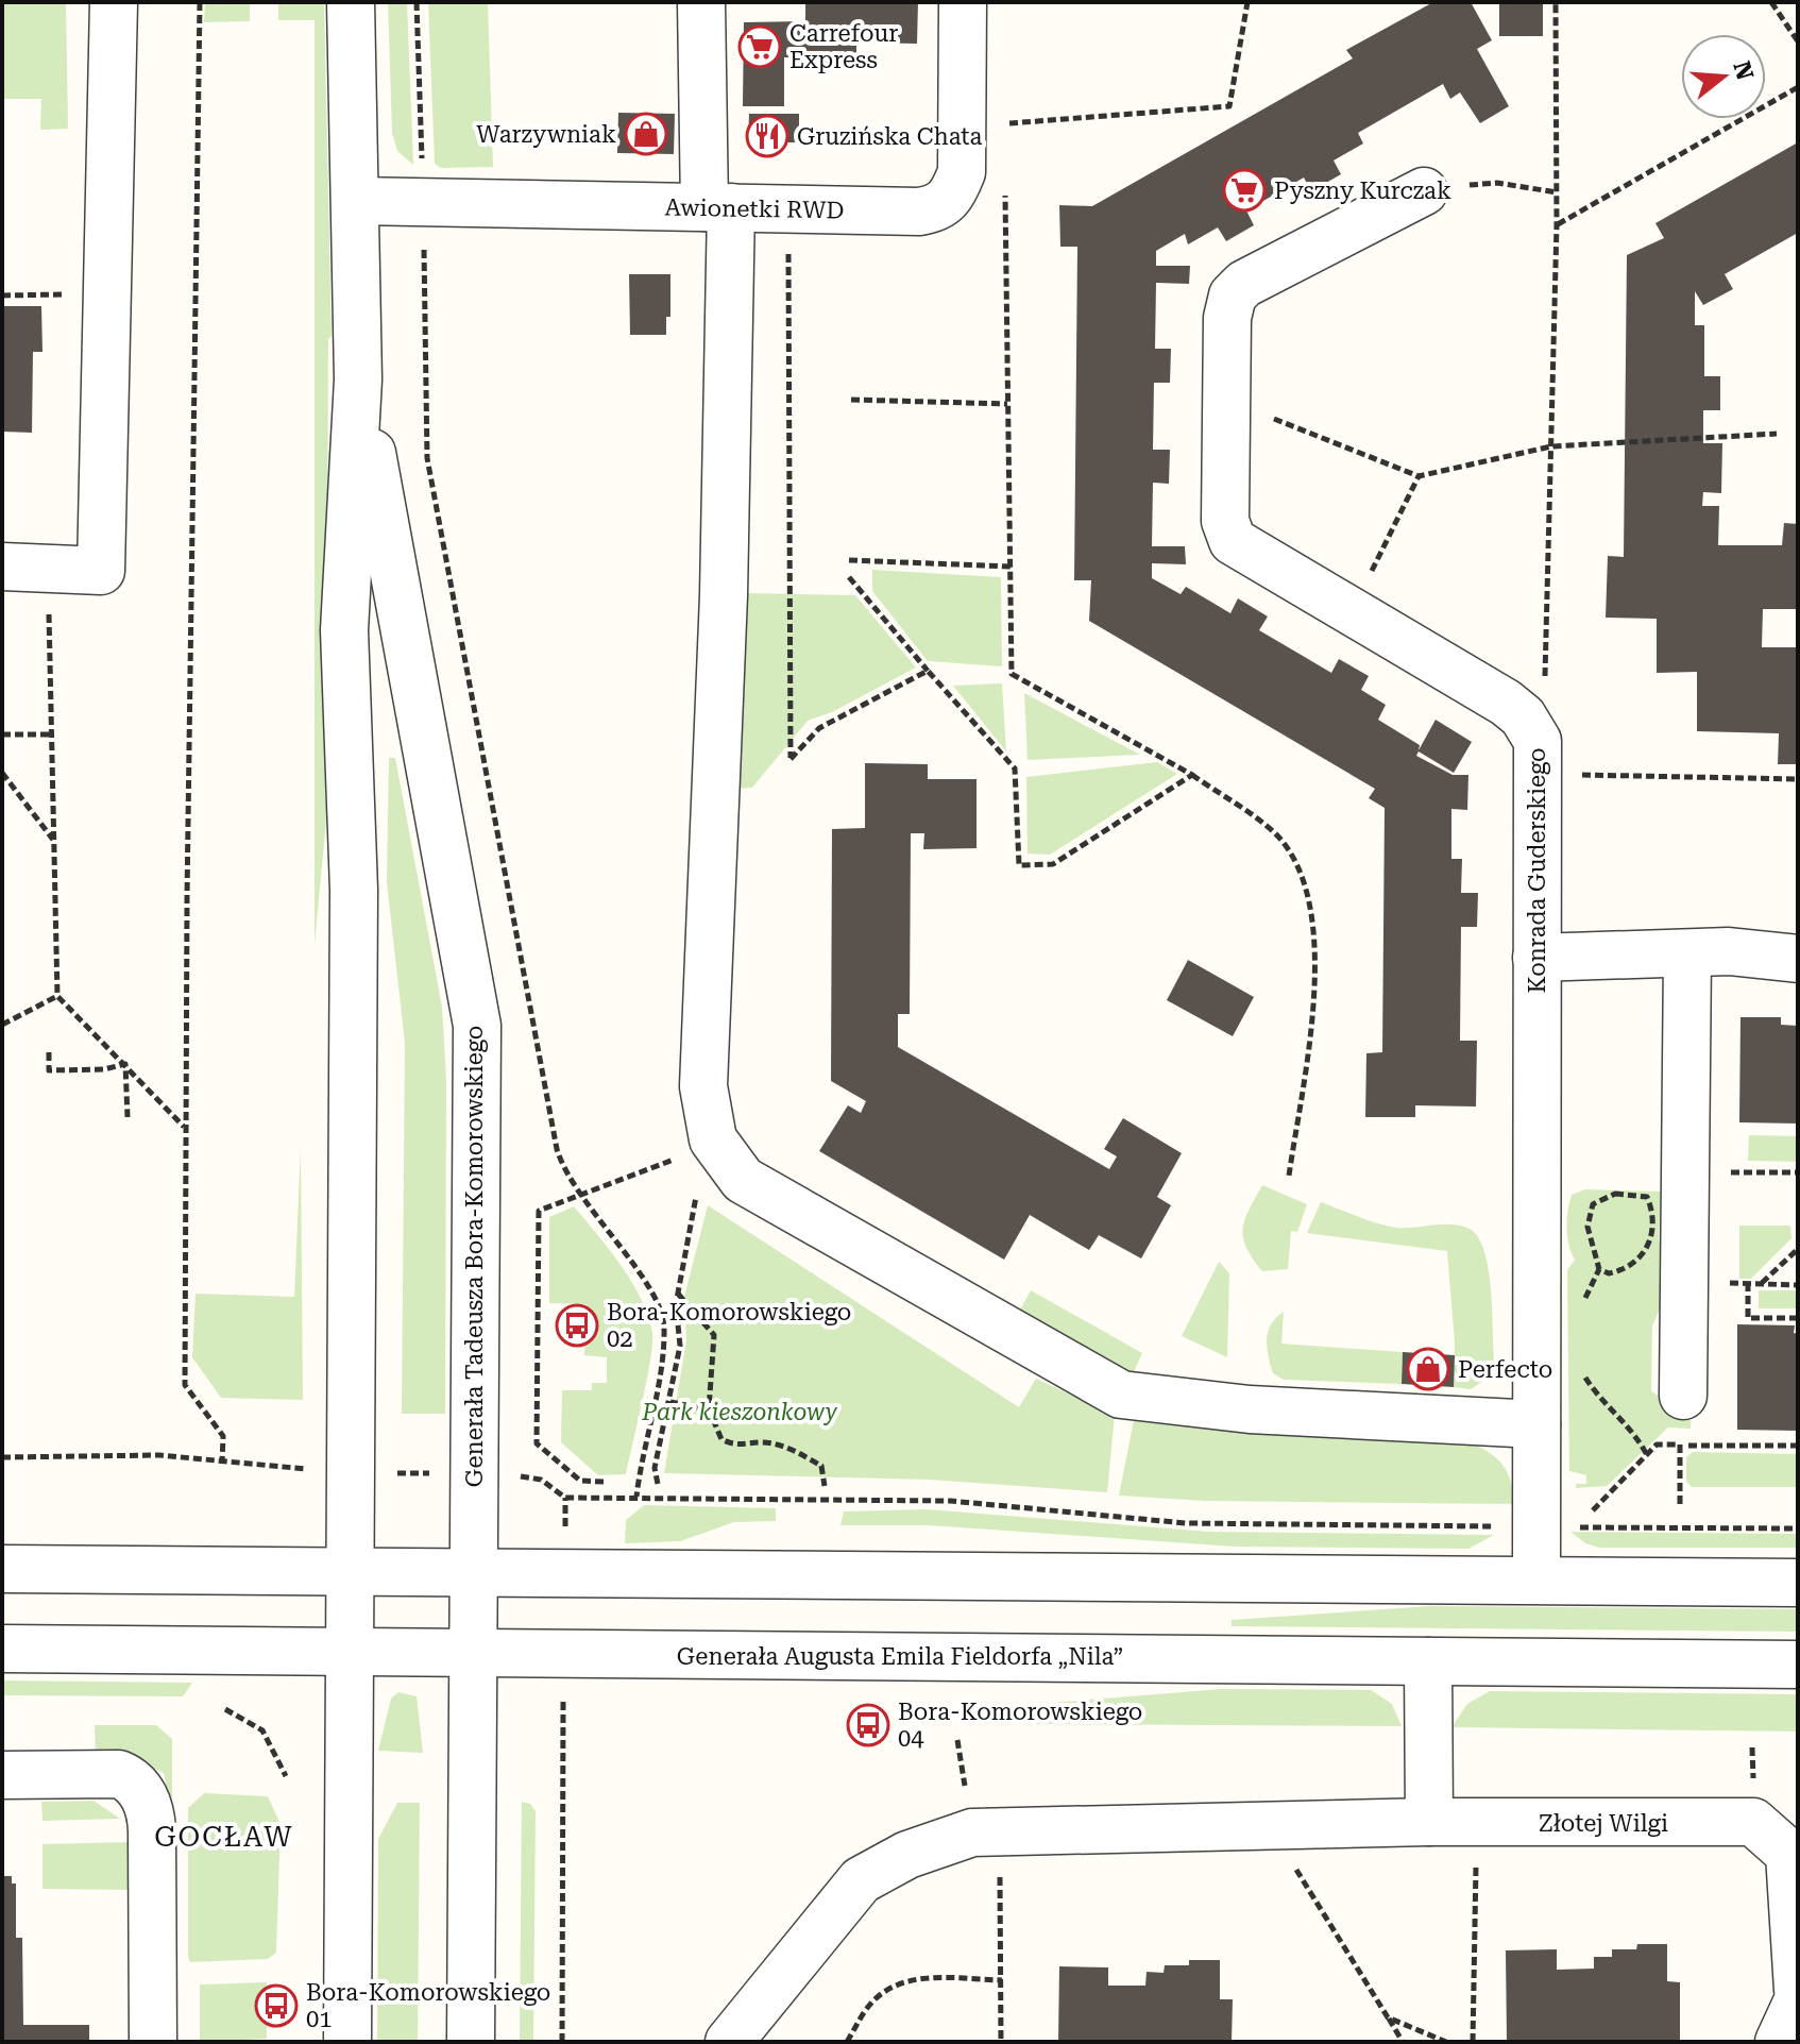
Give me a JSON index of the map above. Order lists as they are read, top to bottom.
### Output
{
  "streets": {
    "street": [
      "Awionetki RWD",
      "Konrada Guderskiego",
      "Generała Tadeusza Bora-Komorowskiego",
      "Generała Augusta Emila Fieldorfa „Nila”",
      "Złotej Wilgi"
    ]
  },
  "crossings": [
    ["Awionetki RWD", "Generała Tadeusza Bora-Komorowskiego"],
    ["Generała Tadeusza Bora-Komorowskiego", "Generała Augusta Emila Fieldorfa „Nila”"]
  ],
  "districts": ["GOCŁAW"],
  "parks": ["Park kieszonkowy"],
  "places": {
    "supermarket": ["Carrefour Express", "Pyszny Kurczak"],
    "shop": ["Warzywniak", "Perfecto"],
    "restaurant": ["Gruzińska Chata"],
    "bus stop": ["Bora-Komorowskiego 02", "Bora-Komorowskiego 04", "Bora-Komorowskiego 01"]
  },
  "north": "right"
}
